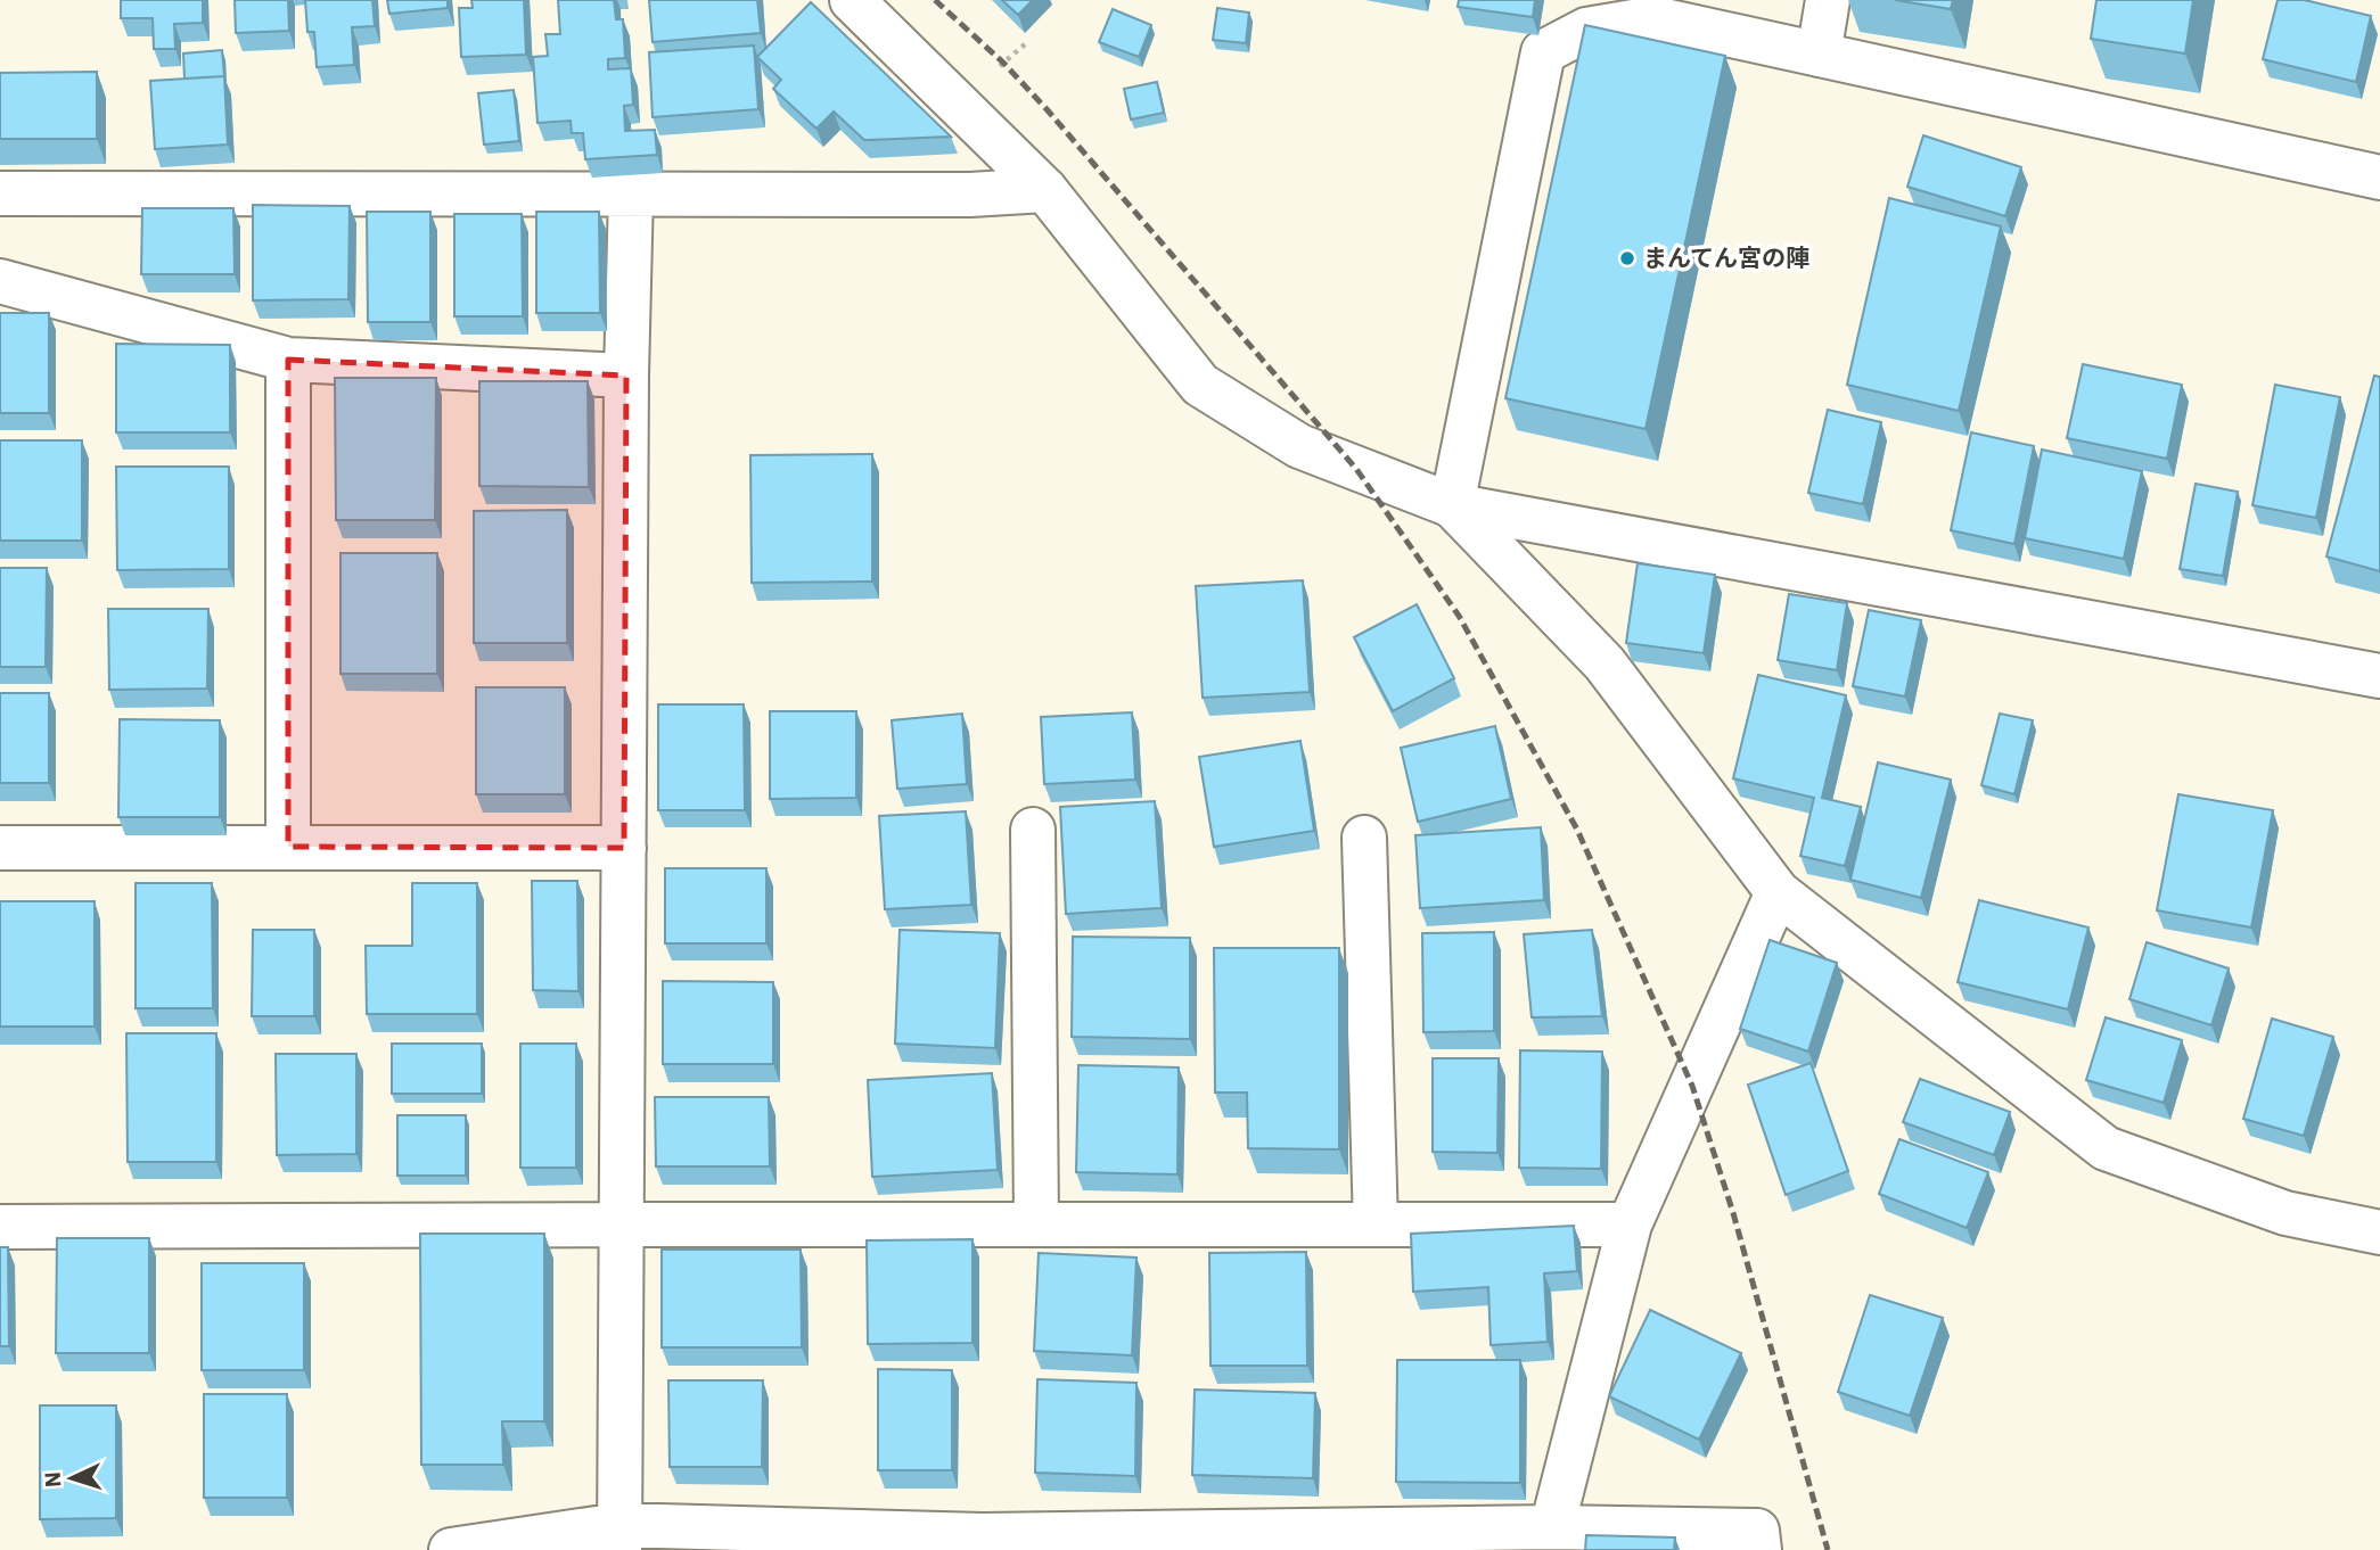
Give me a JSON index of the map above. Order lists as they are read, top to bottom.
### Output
{
  "places": ["まんてん宮の陣"],
  "north": "left"
}
